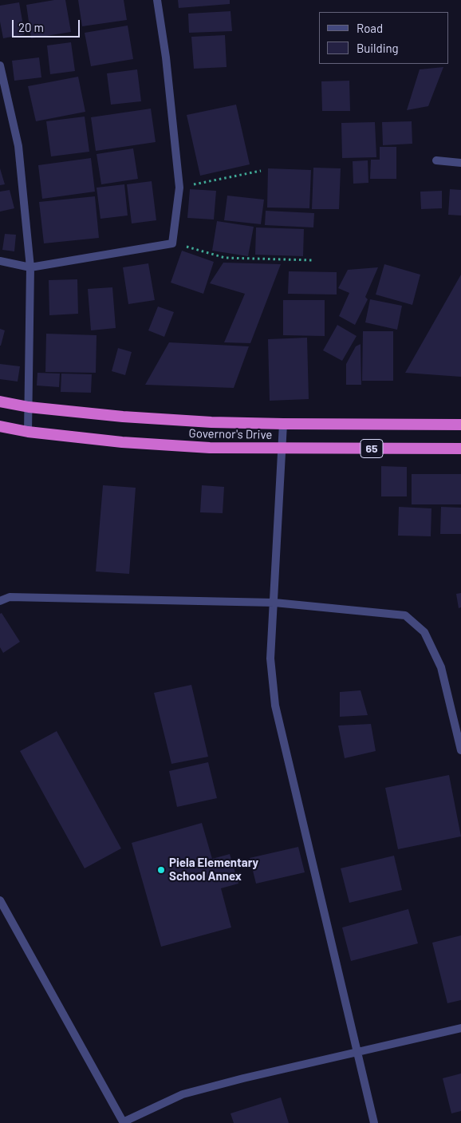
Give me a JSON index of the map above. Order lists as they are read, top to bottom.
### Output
{
  "streets": {
    "highway": ["Governor's Drive", "65"]
  },
  "places": ["Piela Elementary School Annex"],
  "legend": ["Road", "Building"],
  "scale_bar": "20 m"
}
